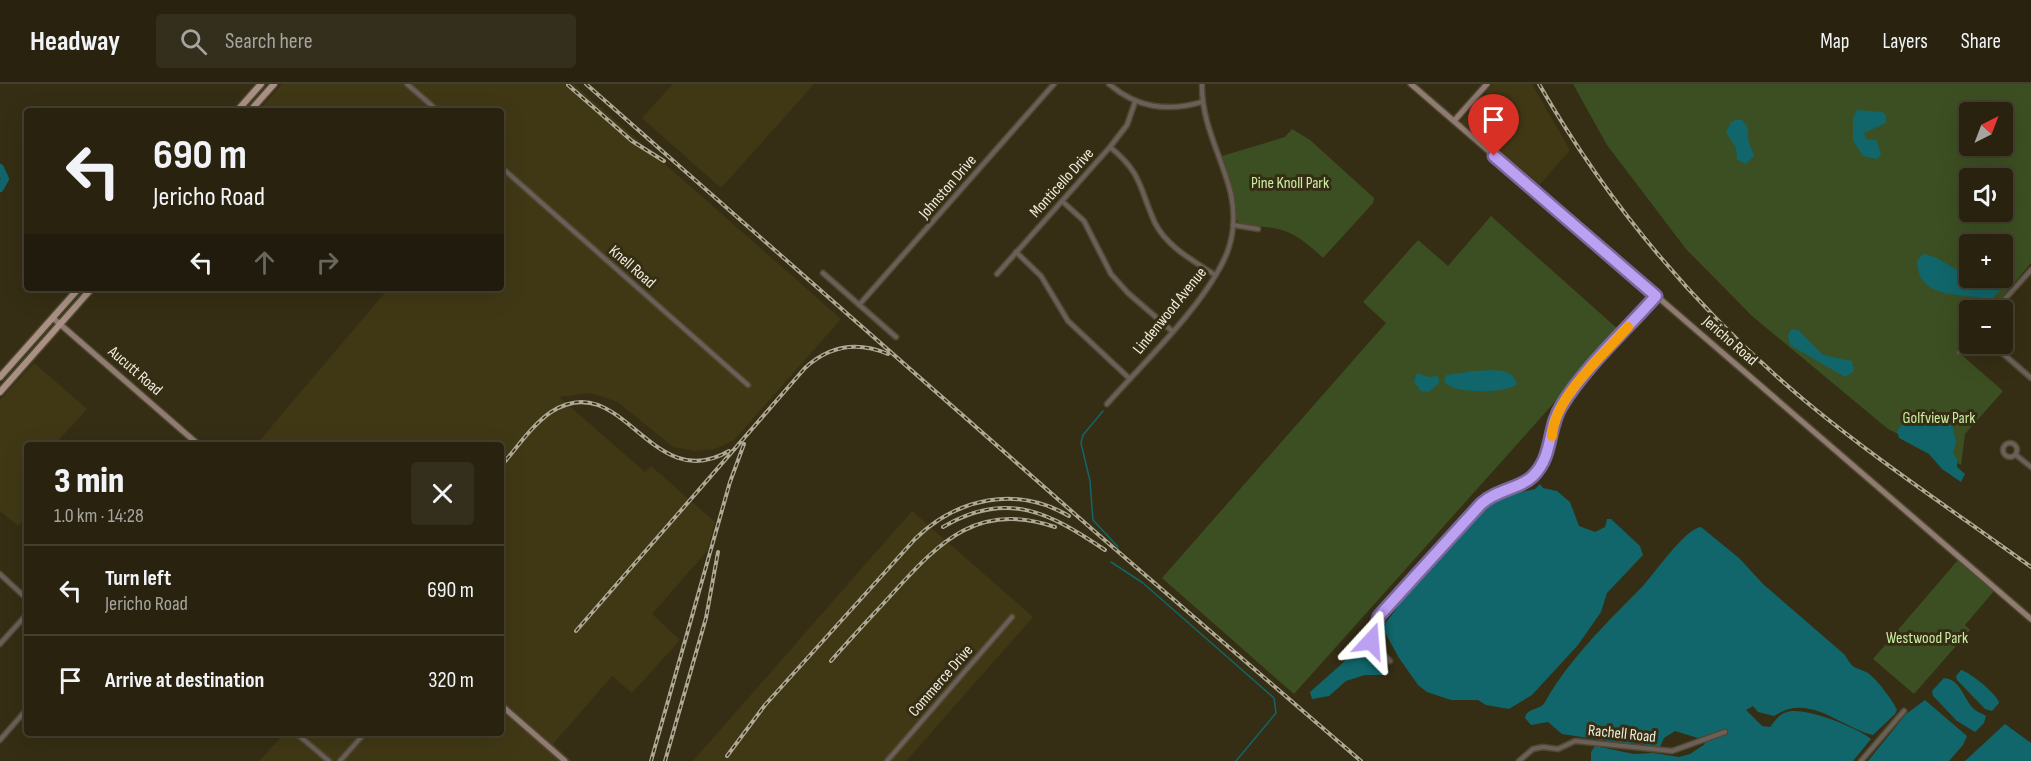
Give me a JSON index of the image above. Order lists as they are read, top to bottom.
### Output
{
  "streets": {
    "main road": ["Jericho Road", "Aucutt Road"],
    "street": [
      "Monticello Drive",
      "Johnston Drive",
      "Knell Road",
      "Lindenwood Avenue",
      "Commerce Drive",
      "Rachell Road"
    ]
  },
  "parks": ["Pine Knoll Park", "Golfview Park", "Westwood Park"],
  "north": "top right",
  "page": {
    "header": "Headway",
    "search": "Search here",
    "nav": ["Map", "Layers", "Share"],
    "map_buttons": ["+", "−"],
    "turn": ["690 m", "Jericho Road"],
    "heading": ["3 min", "1.0 km · 14:28"],
    "list": [
      {
        "name": "Turn left",
        "note": "Jericho Road",
        "value": "690 m"
      },
      {
        "name": "Arrive at destination",
        "value": "320 m"
      }
    ]
  }
}
